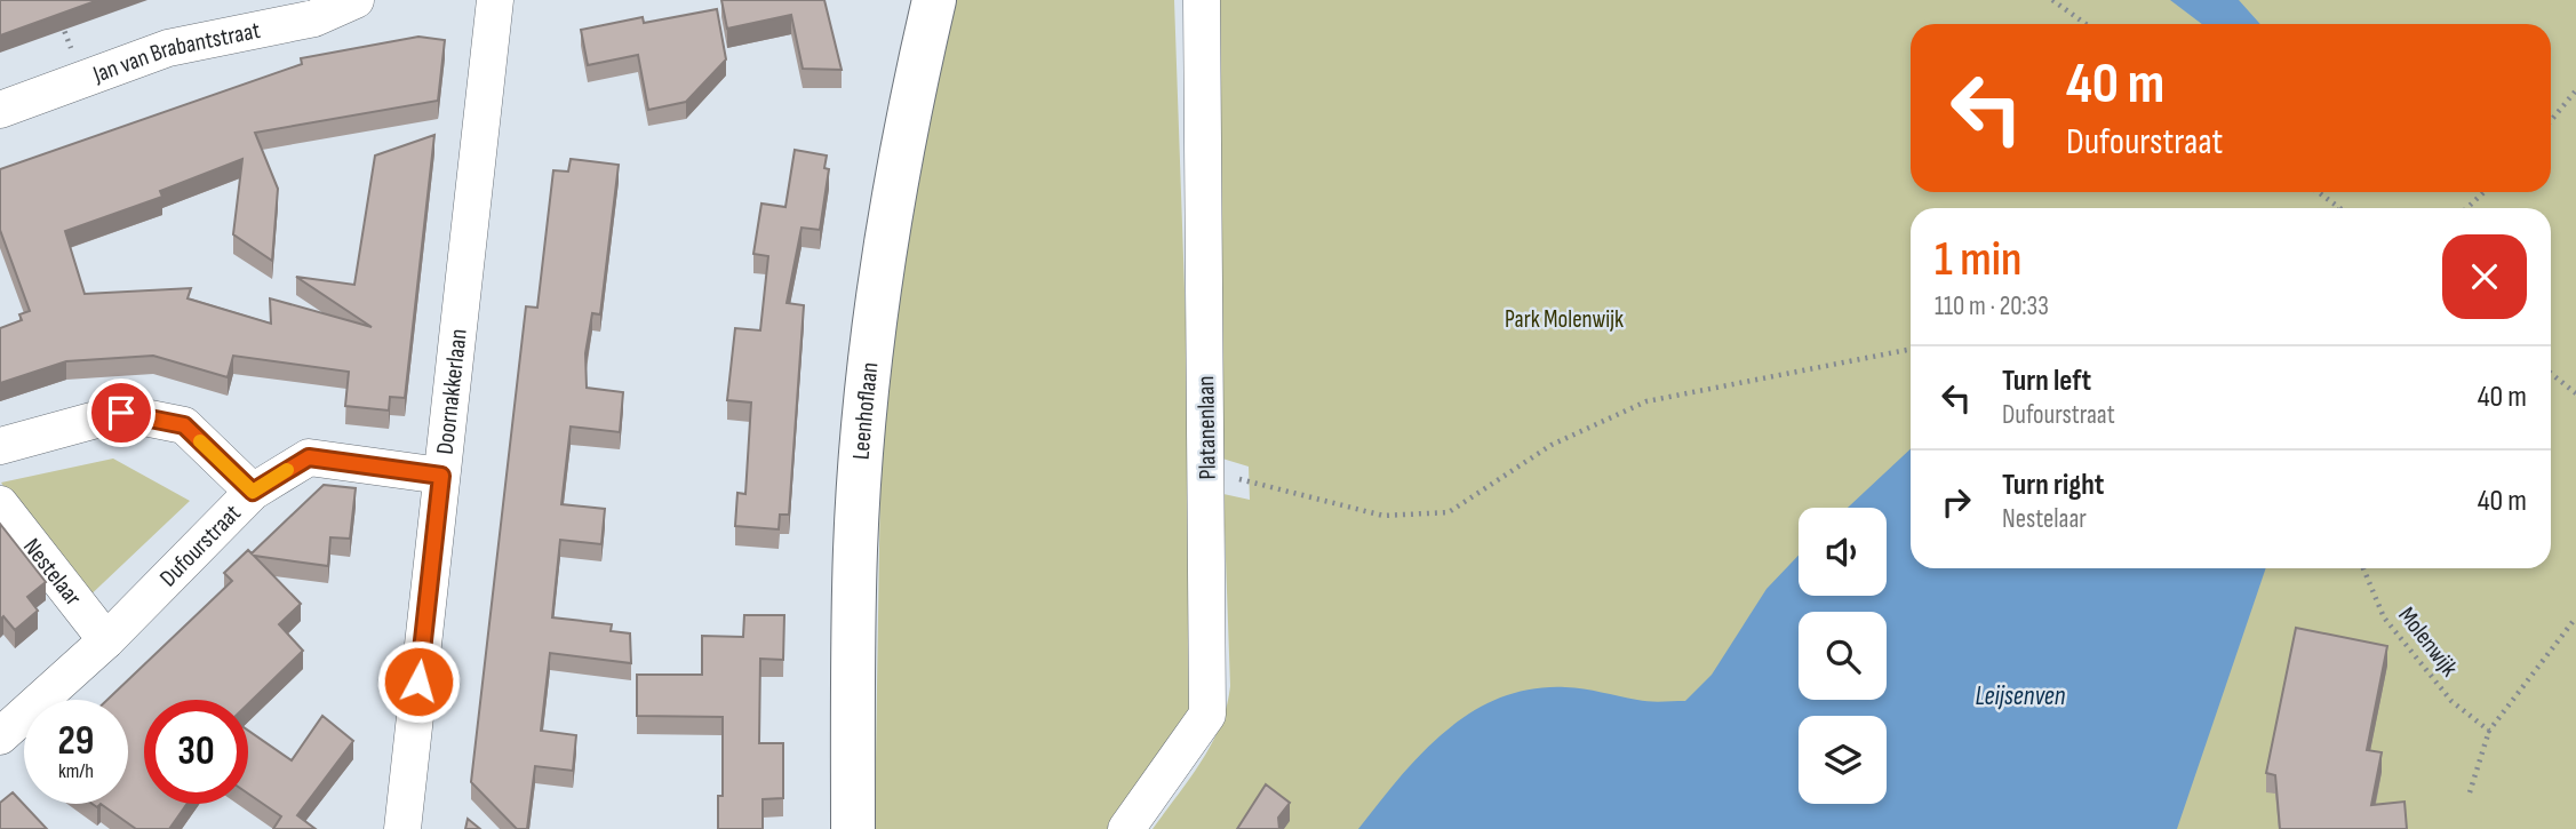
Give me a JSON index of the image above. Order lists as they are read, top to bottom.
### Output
{
  "streets": {
    "street": [
      "Jan van Brabantstraat",
      "Doornakkerlaan",
      "Leenhoflaan",
      "Platanenlaan",
      "Dufourstraat",
      "Nestelaar"
    ],
    "path": ["Molenwijk"]
  },
  "crossings": [
    ["Doornakkerlaan", "Dufourstraat"],
    ["Dufourstraat", "Nestelaar"]
  ],
  "water": ["Leijsenven"],
  "parks": ["Park Molenwijk"],
  "page": {
    "turn": ["40 m", "Dufourstraat"],
    "heading": ["1 min", "110 m · 20:33"],
    "list": [
      {
        "name": "Turn left",
        "note": "Dufourstraat",
        "value": "40 m"
      },
      {
        "name": "Turn right",
        "note": "Nestelaar",
        "value": "40 m"
      }
    ],
    "speed": "29 km/h",
    "limit": "30"
  }
}
